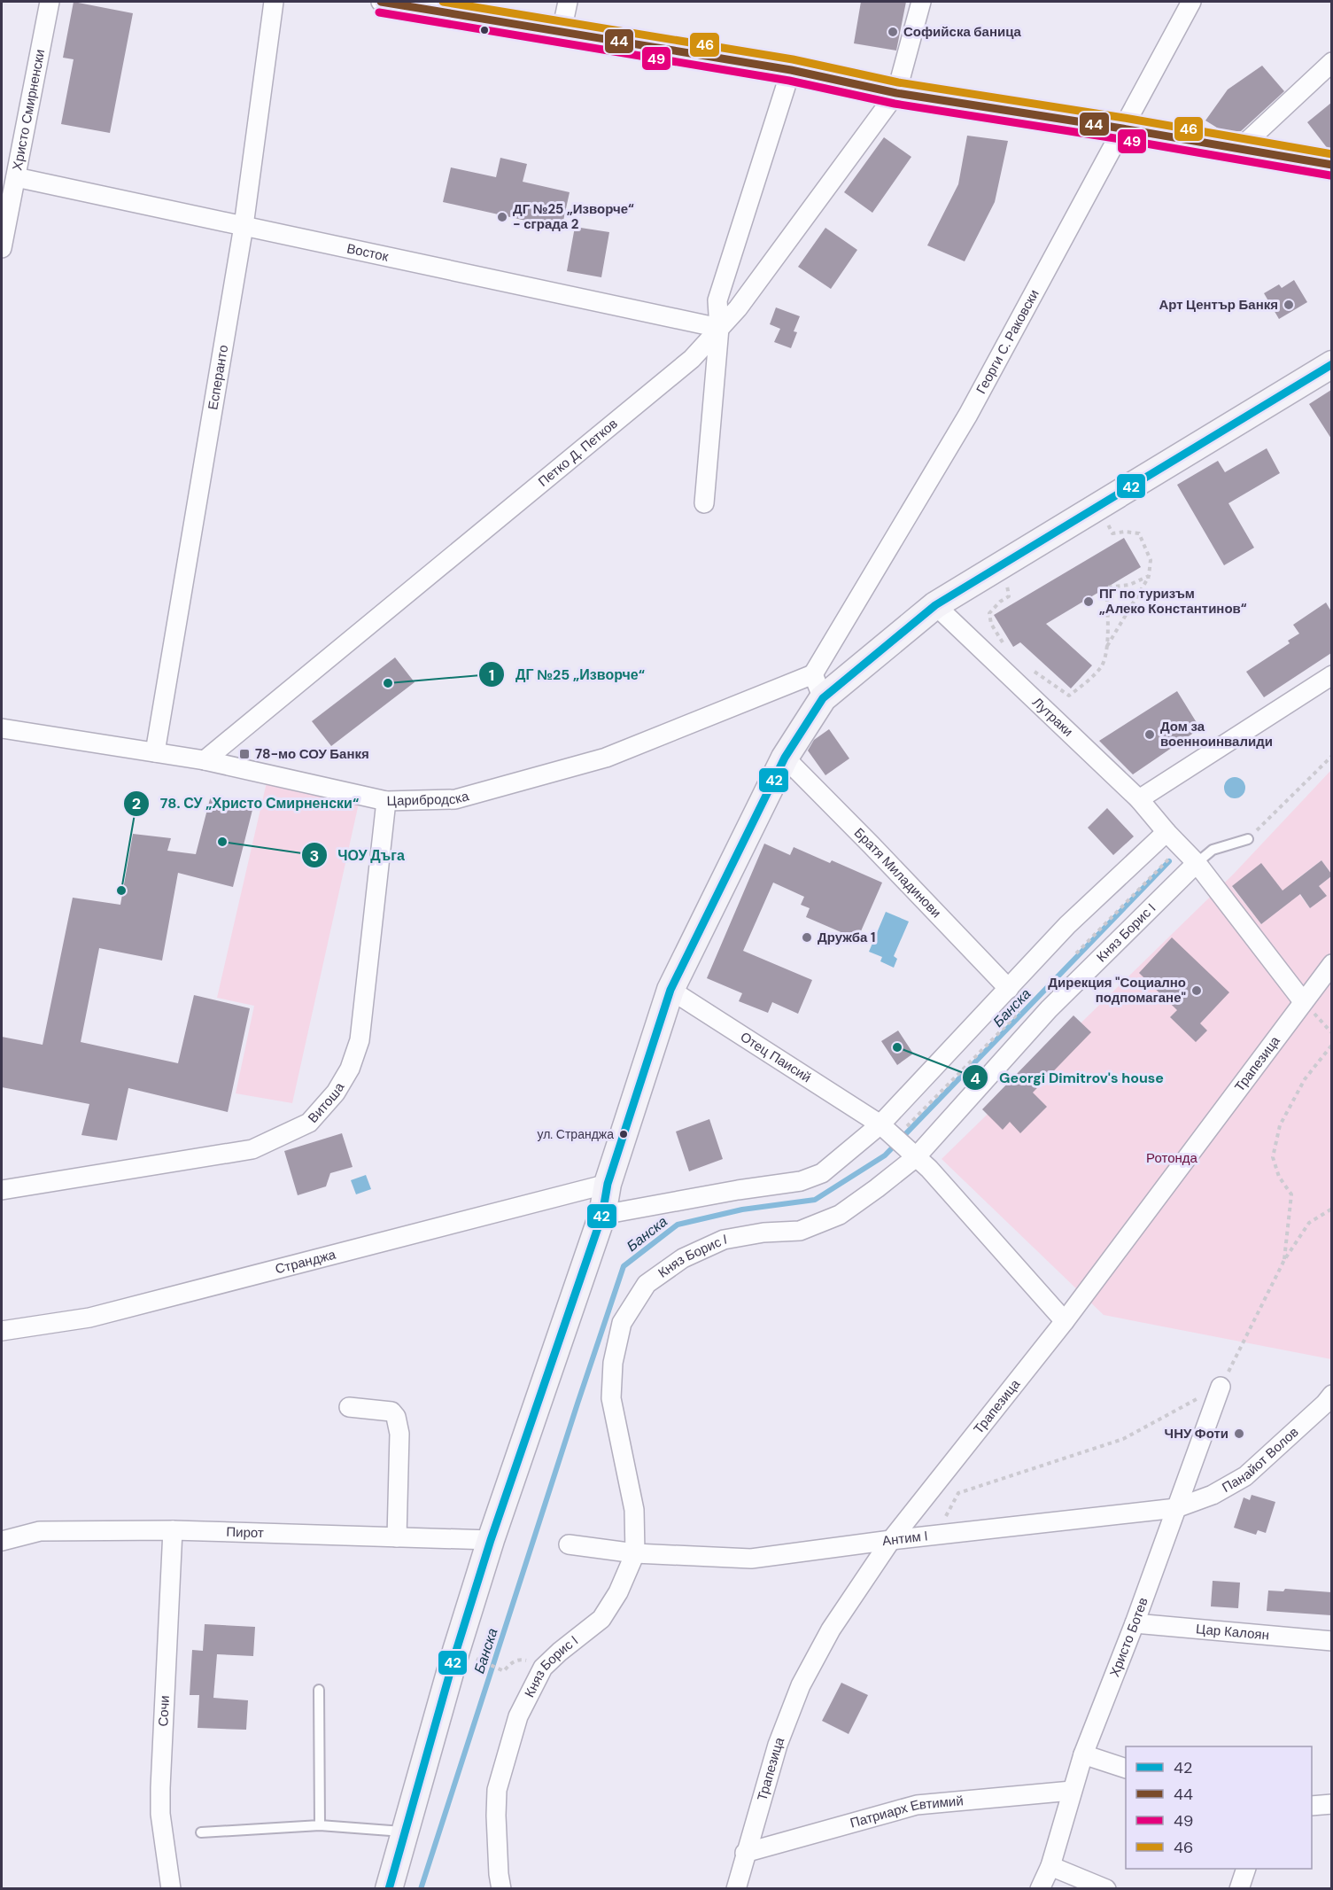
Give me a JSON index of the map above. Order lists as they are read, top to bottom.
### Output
{
  "streets": {
    "street": [
      "Христо Смирненски",
      "Восток",
      "Георги С. Раковски",
      "Есперанто",
      "Петко Д. Петков",
      "Лутраки",
      "Царибродска",
      "Братя Миладинови",
      "Княз Борис I",
      "Отец Паисий",
      "Трапезица",
      "Витоша",
      "Странджа",
      "Панайот Волов",
      "Пирот",
      "Антим I",
      "Цар Калоян",
      "Христо Ботев",
      "Сочи",
      "Патриарх Евтимий"
    ]
  },
  "crossings": [
    ["Христо Смирненски", "Восток"],
    ["Восток", "Есперанто"],
    ["Восток", "Петко Д. Петков"],
    ["Георги С. Раковски", "Царибродска"],
    ["Есперанто", "Царибродска"],
    ["Петко Д. Петков", "Царибродска"],
    ["Лутраки", "Княз Борис I"],
    ["Лутраки", "Трапезица"],
    ["Царибродска", "Витоша"],
    ["Княз Борис I", "Отец Паисий"],
    ["Княз Борис I", "Антим I"],
    ["Трапезица", "Антим I"],
    ["Трапезица", "Патриарх Евтимий"],
    ["Панайот Волов", "Антим I"],
    ["Панайот Волов", "Христо Ботев"],
    ["Пирот", "Сочи"],
    ["Антим I", "Христо Ботев"],
    ["Цар Калоян", "Христо Ботев"],
    ["Христо Ботев", "Патриарх Евтимий"]
  ],
  "water": ["Банска"],
  "parks": ["Ротонда"],
  "places": {
    "other": [
      "Софийска баница",
      "ДГ №25 „Изворче“ - сграда 2",
      "Арт Център Банкя",
      "ПГ по туризъм „Алеко Константинов“",
      "ДГ №25 „Изворче“",
      "Дом за военноинвалиди",
      "ЧОУ Дъга",
      "78. СУ „Христо Смирненски“",
      "Дружба 1",
      "Дирекция \"Социално подпомагане\"",
      "Georgi Dimitrov's house",
      "ул. Странджа",
      "ЧНУ Фоти"
    ],
    "transit": ["78-мо СОУ Банкя"]
  },
  "lines": [
    "transit line 44",
    "transit line 46",
    "transit line 49",
    "transit line 42"
  ],
  "legend": [
    "42",
    "44",
    "49",
    "46"
  ]
}
